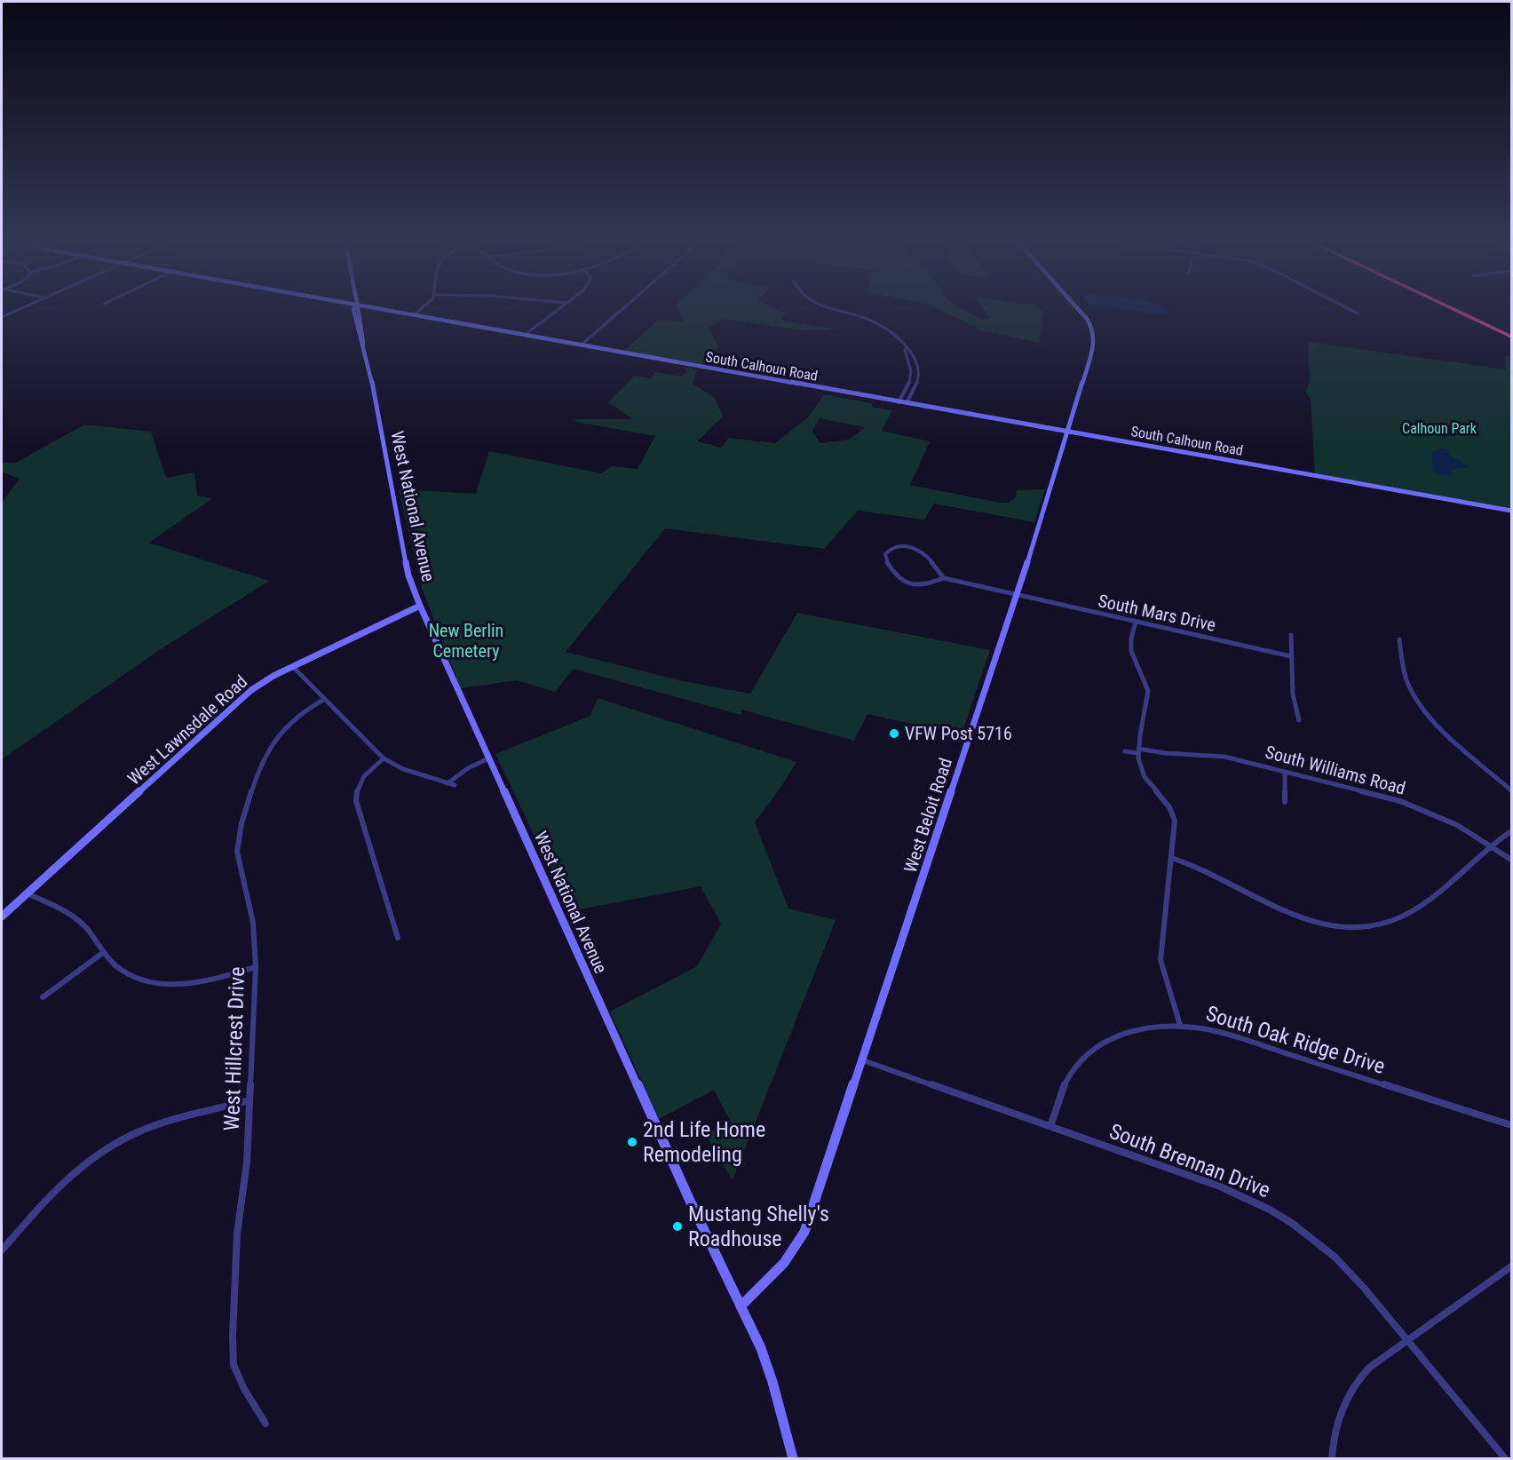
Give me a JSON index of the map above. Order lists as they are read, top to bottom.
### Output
{
  "streets": {
    "main road": [
      "South Calhoun Road",
      "West National Avenue",
      "West Lawnsdale Road",
      "West Beloit Road"
    ],
    "street": [
      "South Mars Drive",
      "South Williams Road",
      "South Oak Ridge Drive",
      "West Hillcrest Drive",
      "South Brennan Drive"
    ]
  },
  "crossings": [
    ["South Calhoun Road", "West Beloit Road"],
    ["West National Avenue", "West Lawnsdale Road"],
    ["West National Avenue", "West Beloit Road"],
    ["South Mars Drive", "West Beloit Road"],
    ["West Beloit Road", "South Brennan Drive"],
    ["South Oak Ridge Drive", "South Brennan Drive"]
  ],
  "parks": ["Calhoun Park", "New Berlin Cemetery"],
  "places": ["VFW Post 5716", "2nd Life Home Remodeling", "Mustang Shelly's Roadhouse"]
}
